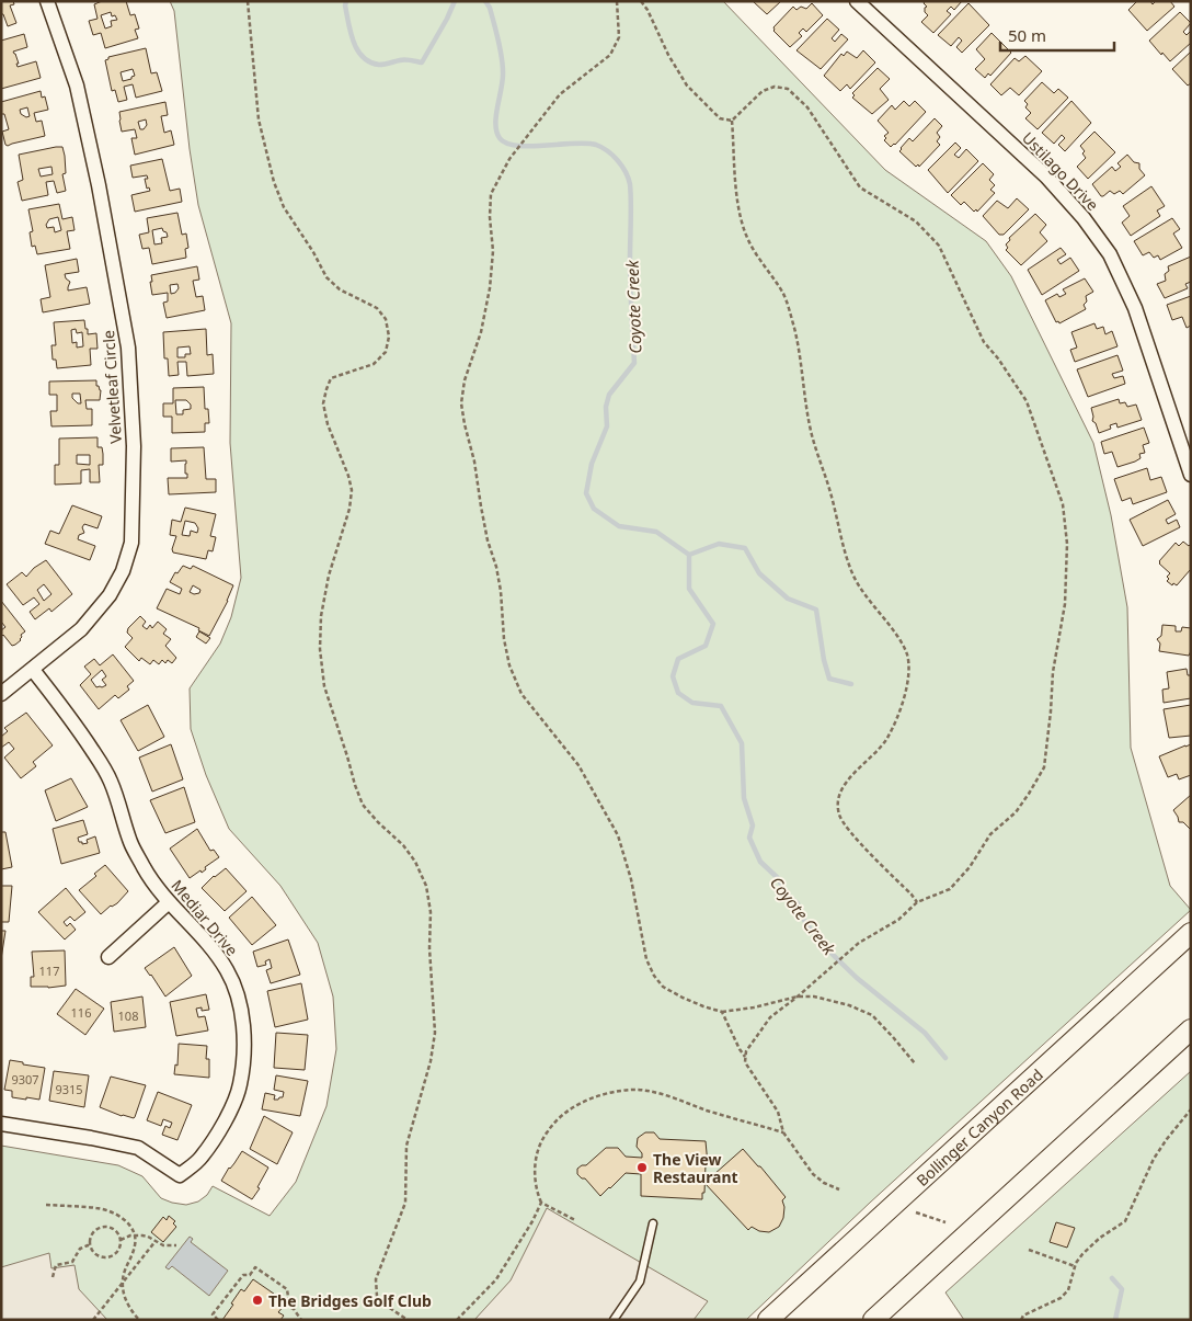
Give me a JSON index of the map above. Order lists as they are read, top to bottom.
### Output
{
  "streets": {
    "main road": ["Bollinger Canyon Road"],
    "street": ["Ustilago Drive", "Velvetleaf Circle", "Mediar Drive"]
  },
  "crossings": [
    ["Velvetleaf Circle", "Mediar Drive"]
  ],
  "water": ["Coyote Creek"],
  "places": ["The View Restaurant", "The Bridges Golf Club"],
  "house_numbers": [
    "117",
    "116",
    "108",
    "9307",
    "9315"
  ],
  "scale_bar": "50 m"
}
